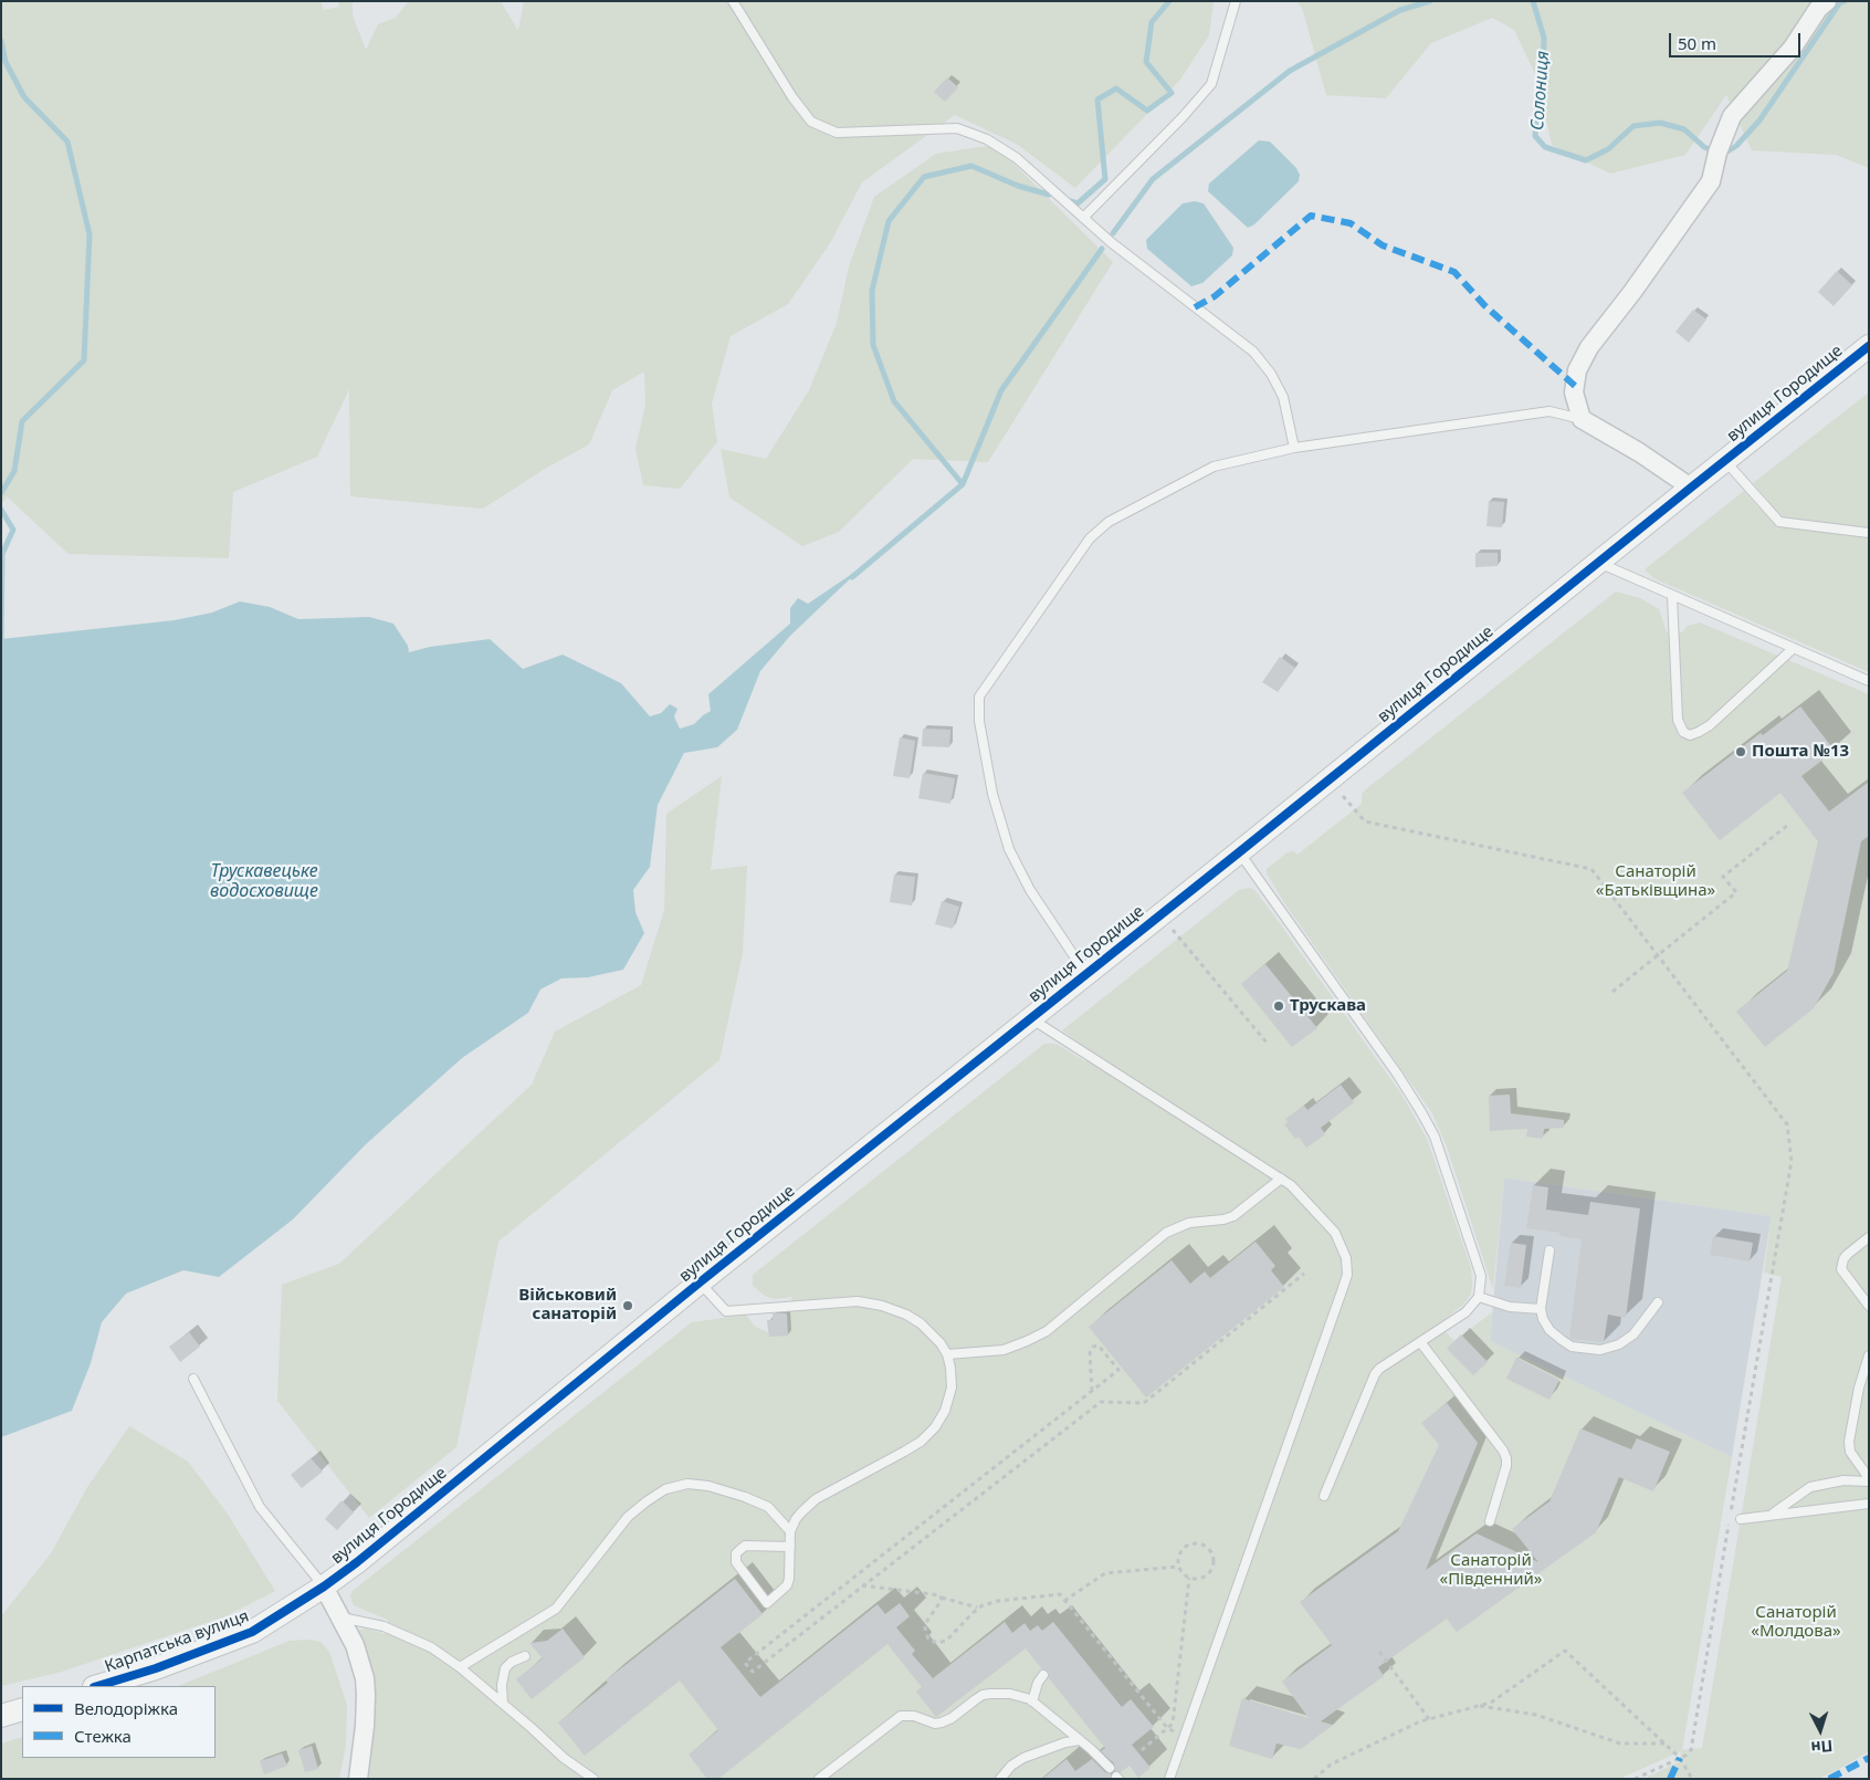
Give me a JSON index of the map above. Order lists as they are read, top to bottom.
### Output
{
  "streets": {
    "street": ["вулиця Городище", "Карпатська вулиця"]
  },
  "crossings": [
    ["вулиця Городище", "Карпатська вулиця"]
  ],
  "water": ["Солониця", "Трускавецьке водосховище"],
  "parks": ["Санаторій «Батьківщина»", "Санаторій «Південний»", "Санаторій «Молдова»"],
  "places": ["Пошта №13", "Трускава", "Військовий санаторій"],
  "legend": ["Велодоріжка", "Стежка"],
  "scale_bar": "50 m",
  "north": "bottom"
}
